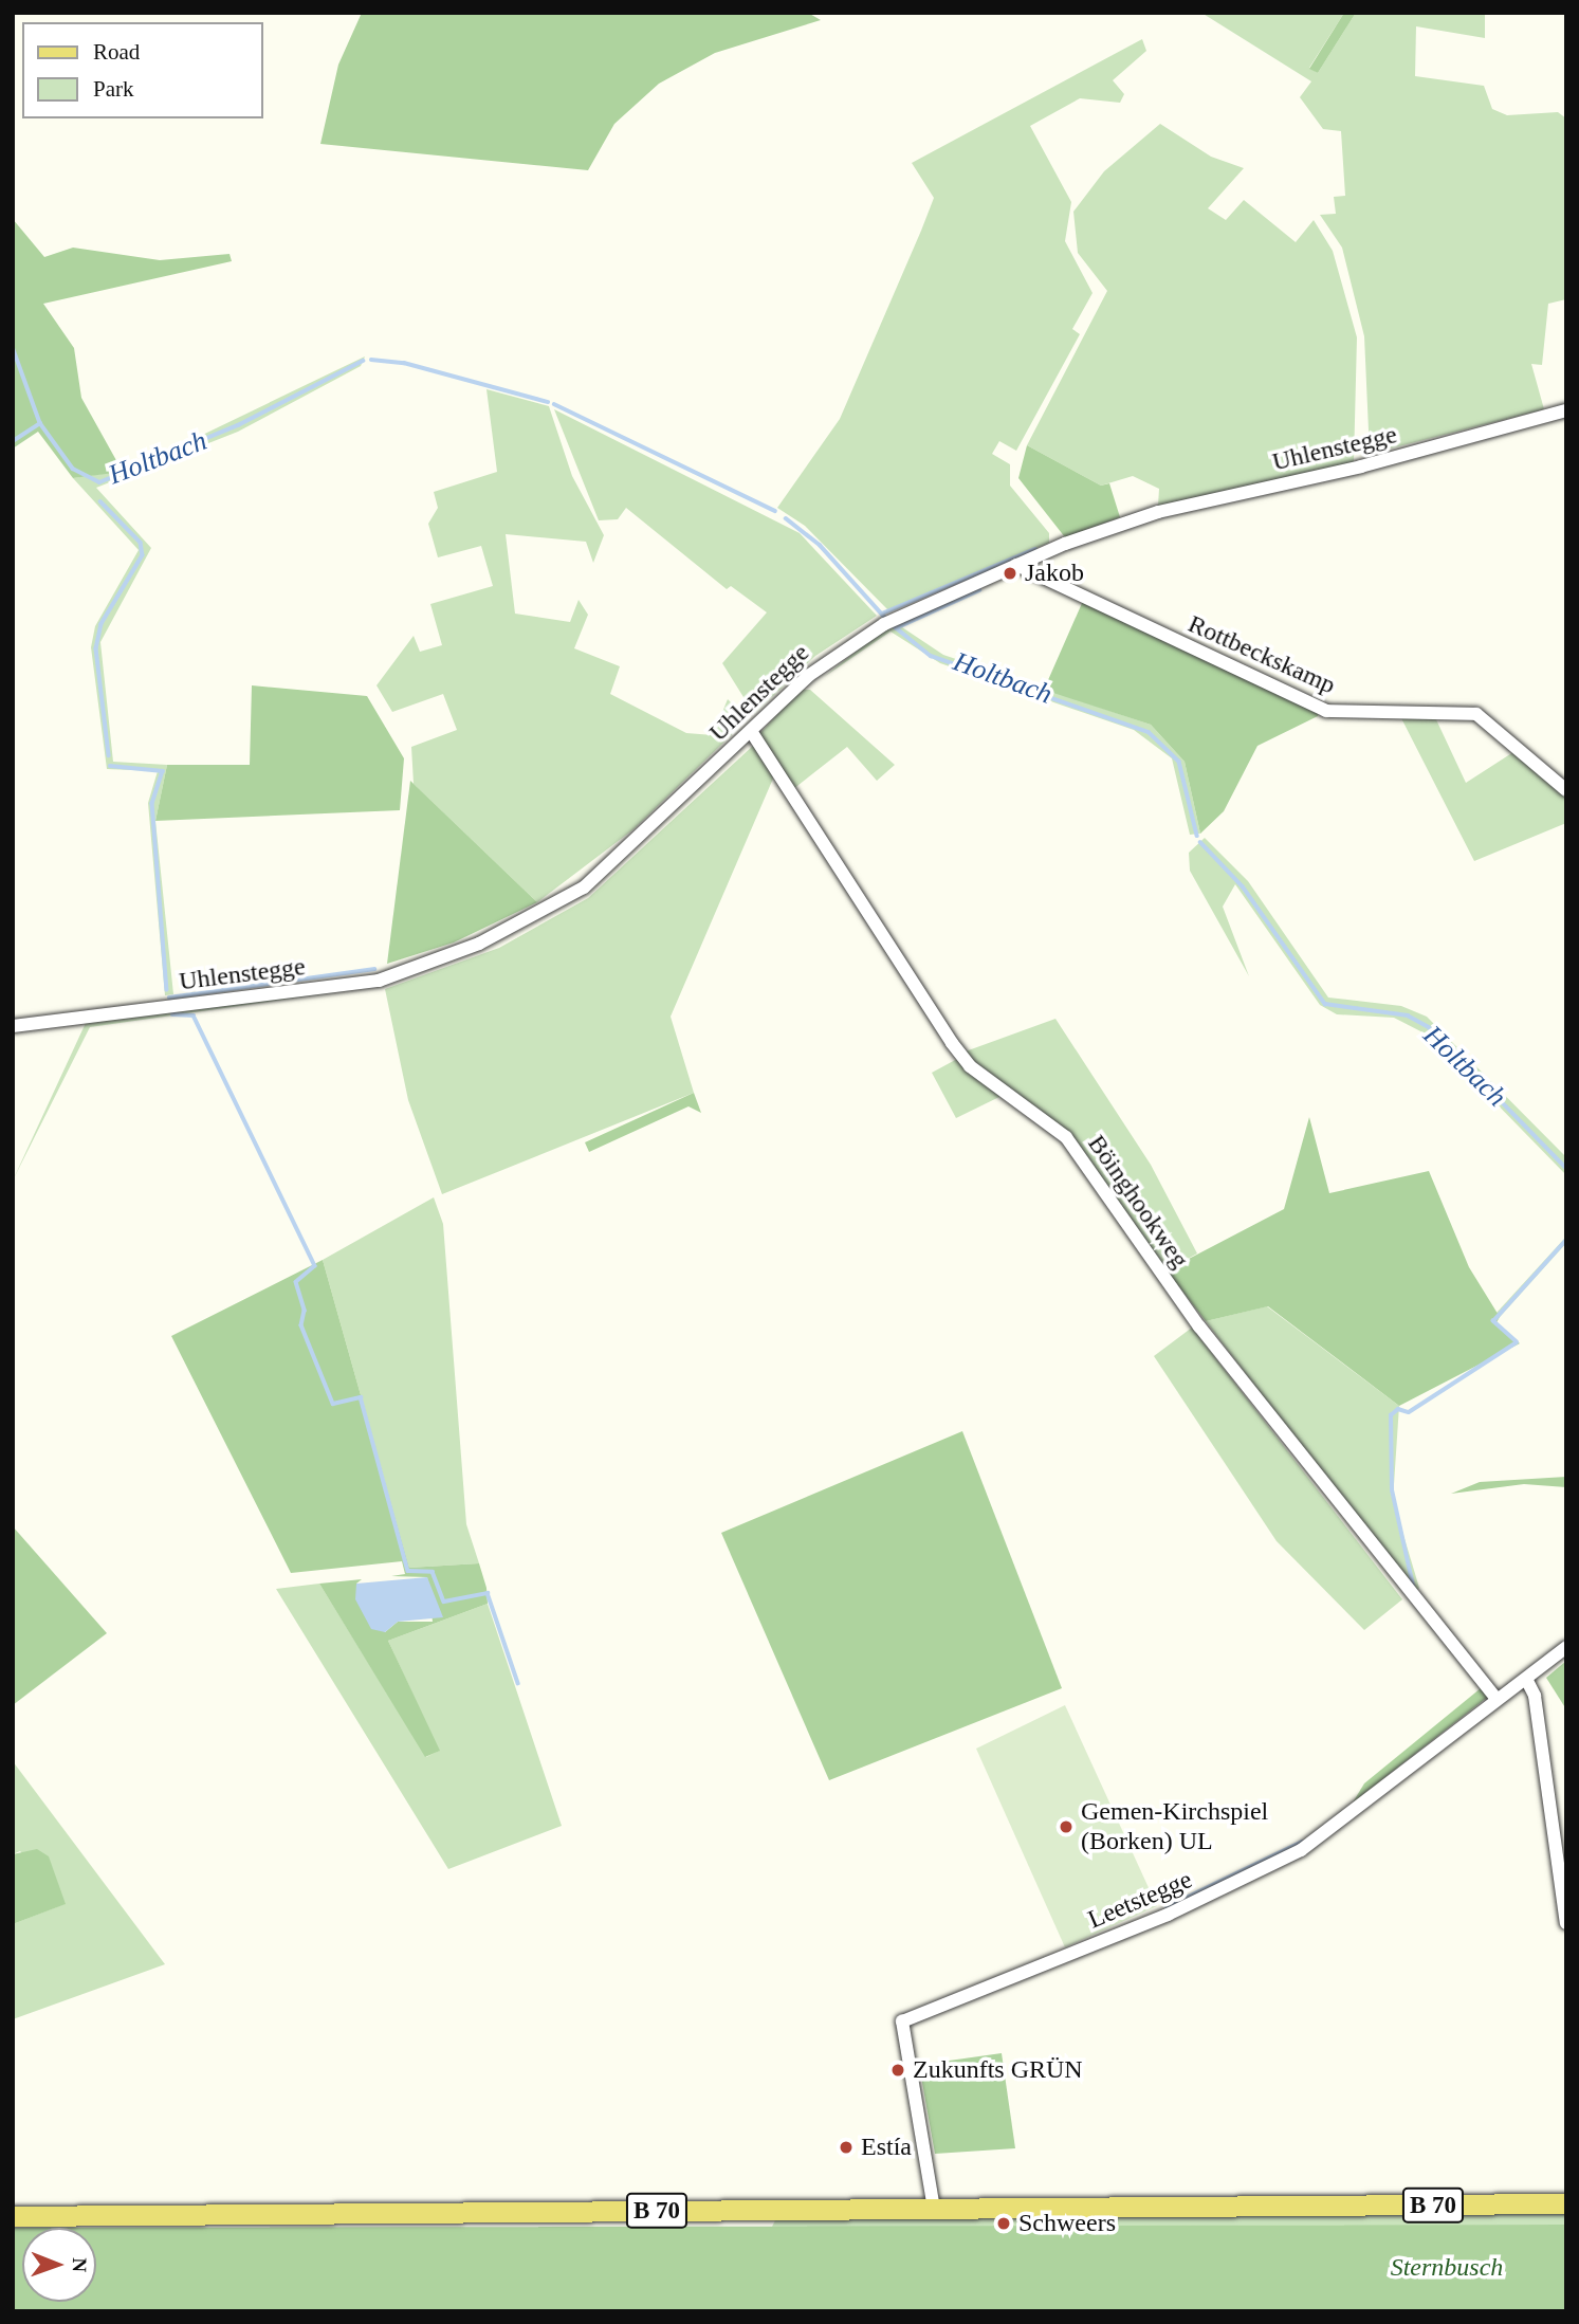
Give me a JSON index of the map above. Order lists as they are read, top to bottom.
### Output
{
  "streets": {
    "main road": ["B 70"],
    "street": [
      "Uhlenstegge",
      "Rottbeckskamp",
      "Böinghookweg",
      "Leetstegge"
    ]
  },
  "crossings": [
    ["Uhlenstegge", "Rottbeckskamp"],
    ["Uhlenstegge", "Böinghookweg"],
    ["Böinghookweg", "Leetstegge"],
    ["Leetstegge", "B 70"]
  ],
  "water": ["Holtbach"],
  "parks": ["Sternbusch"],
  "places": [
    "Jakob",
    "Gemen-Kirchspiel (Borken) UL",
    "Zukunfts GRÜN",
    "Estía",
    "Schweers"
  ],
  "legend": ["Road", "Park"],
  "north": "right"
}
